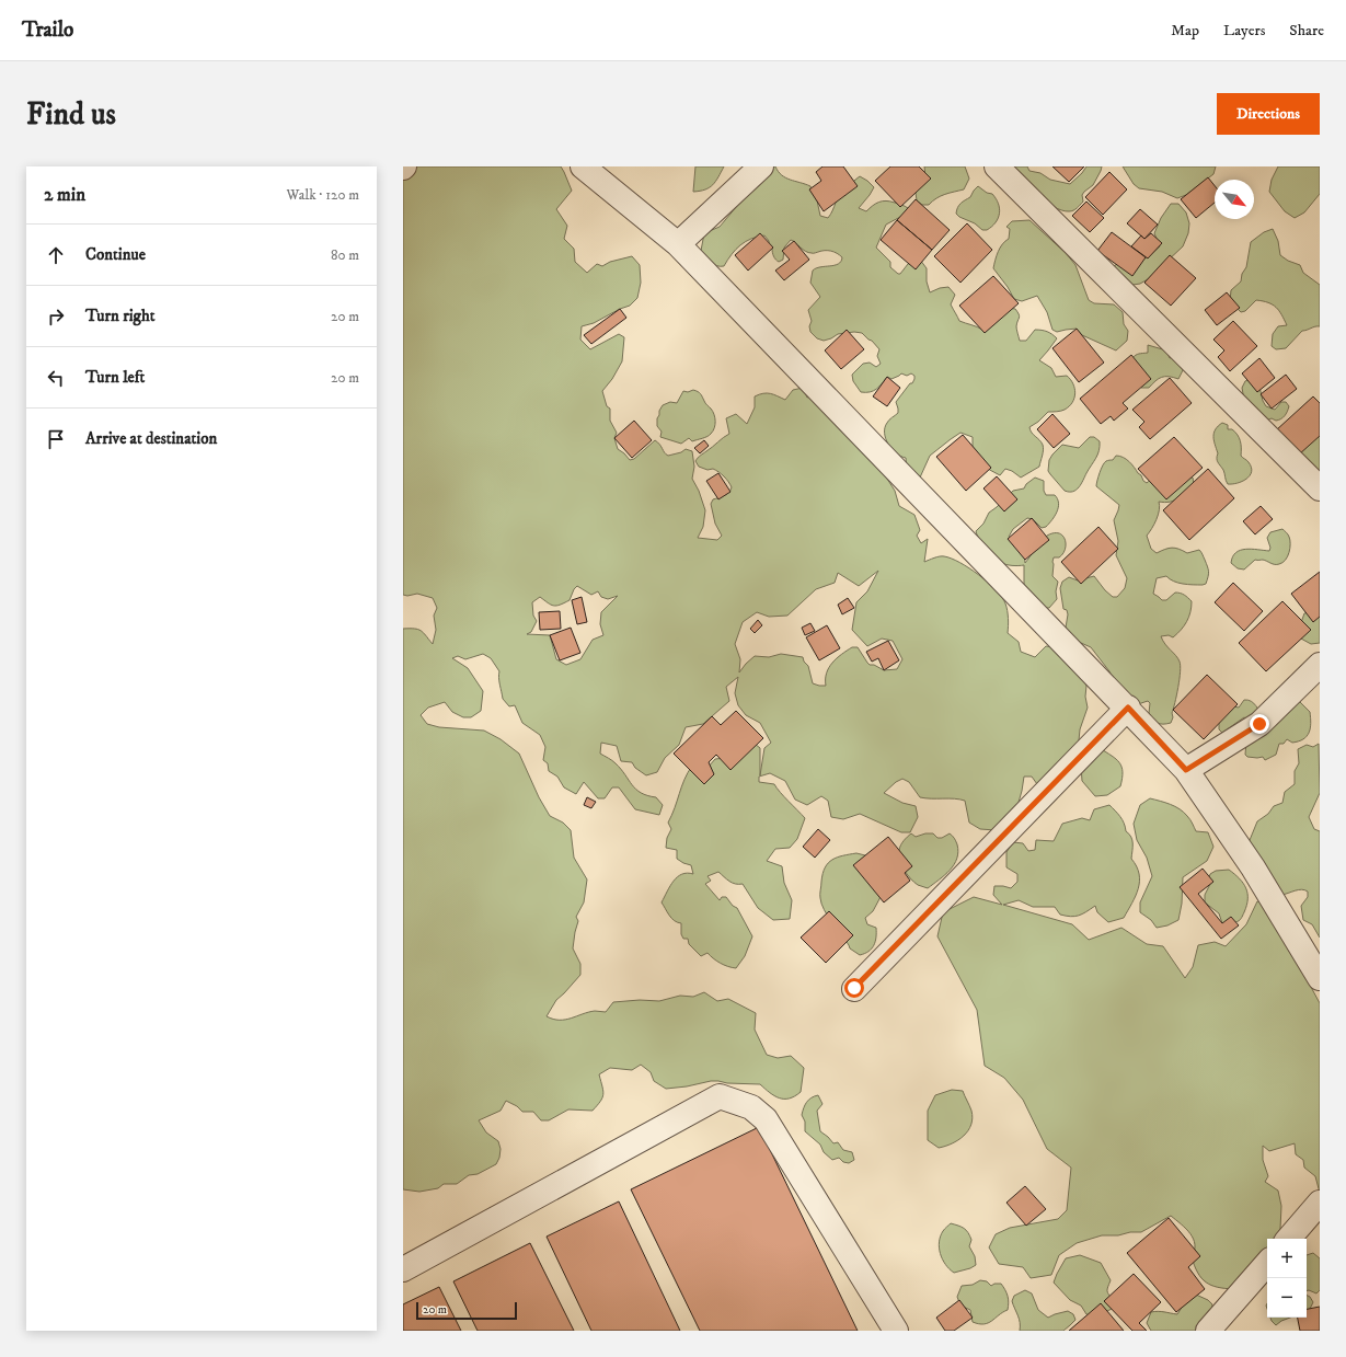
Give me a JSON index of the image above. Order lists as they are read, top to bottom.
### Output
{
  "scale_bar": "20 m",
  "north": "bottom right",
  "page": {
    "header": "Trailo",
    "nav": ["Map", "Layers", "Share"],
    "buttons": "Directions",
    "title": "Find us",
    "heading": ["2 min", "Walk · 120 m"],
    "list": [
      ["Continue", "80 m"],
      ["Turn right", "20 m"],
      ["Turn left", "20 m"],
      "Arrive at destination"
    ],
    "map_buttons": ["+", "−"],
    "scale": "20 m"
  }
}
